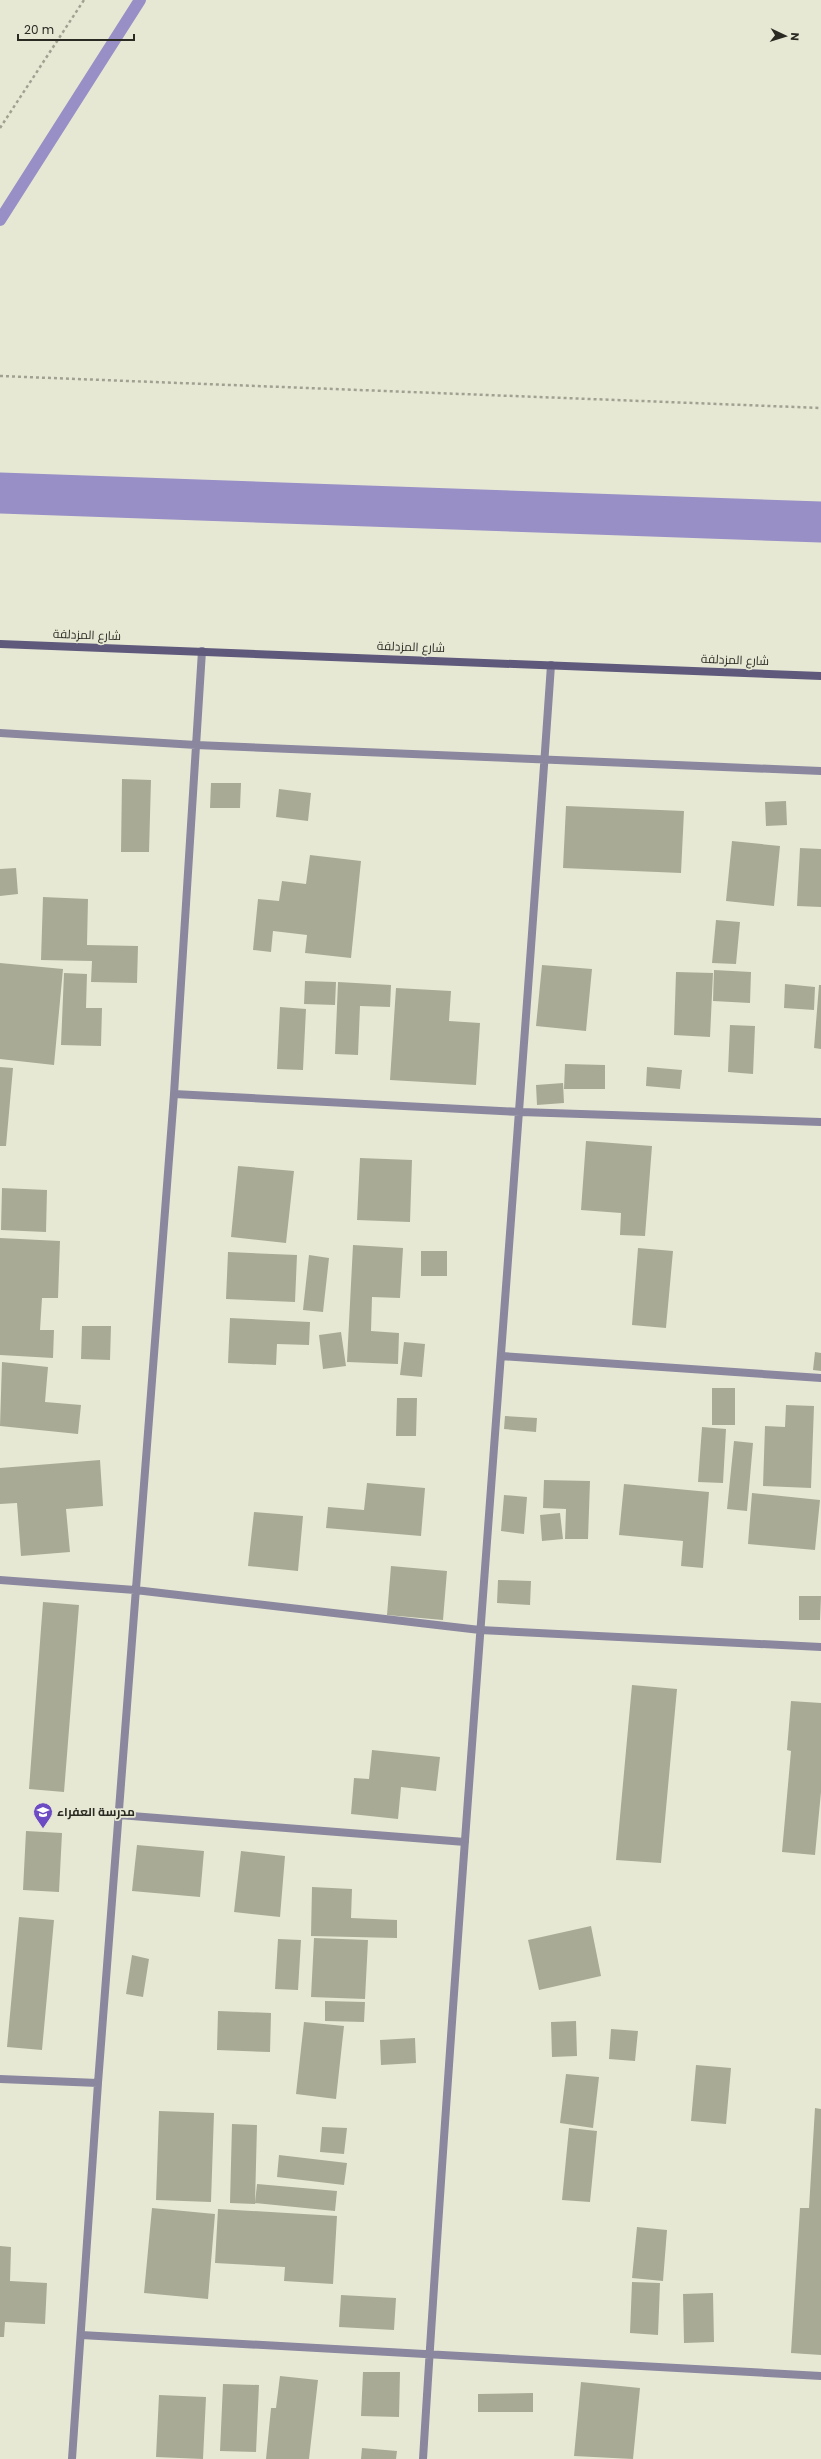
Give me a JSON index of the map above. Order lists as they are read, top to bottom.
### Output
{
  "streets": {
    "street": ["شارع المزدلفة"]
  },
  "places": {
    "school or university": ["مدرسة العفراء"]
  },
  "scale_bar": "20 m",
  "north": "right"
}
